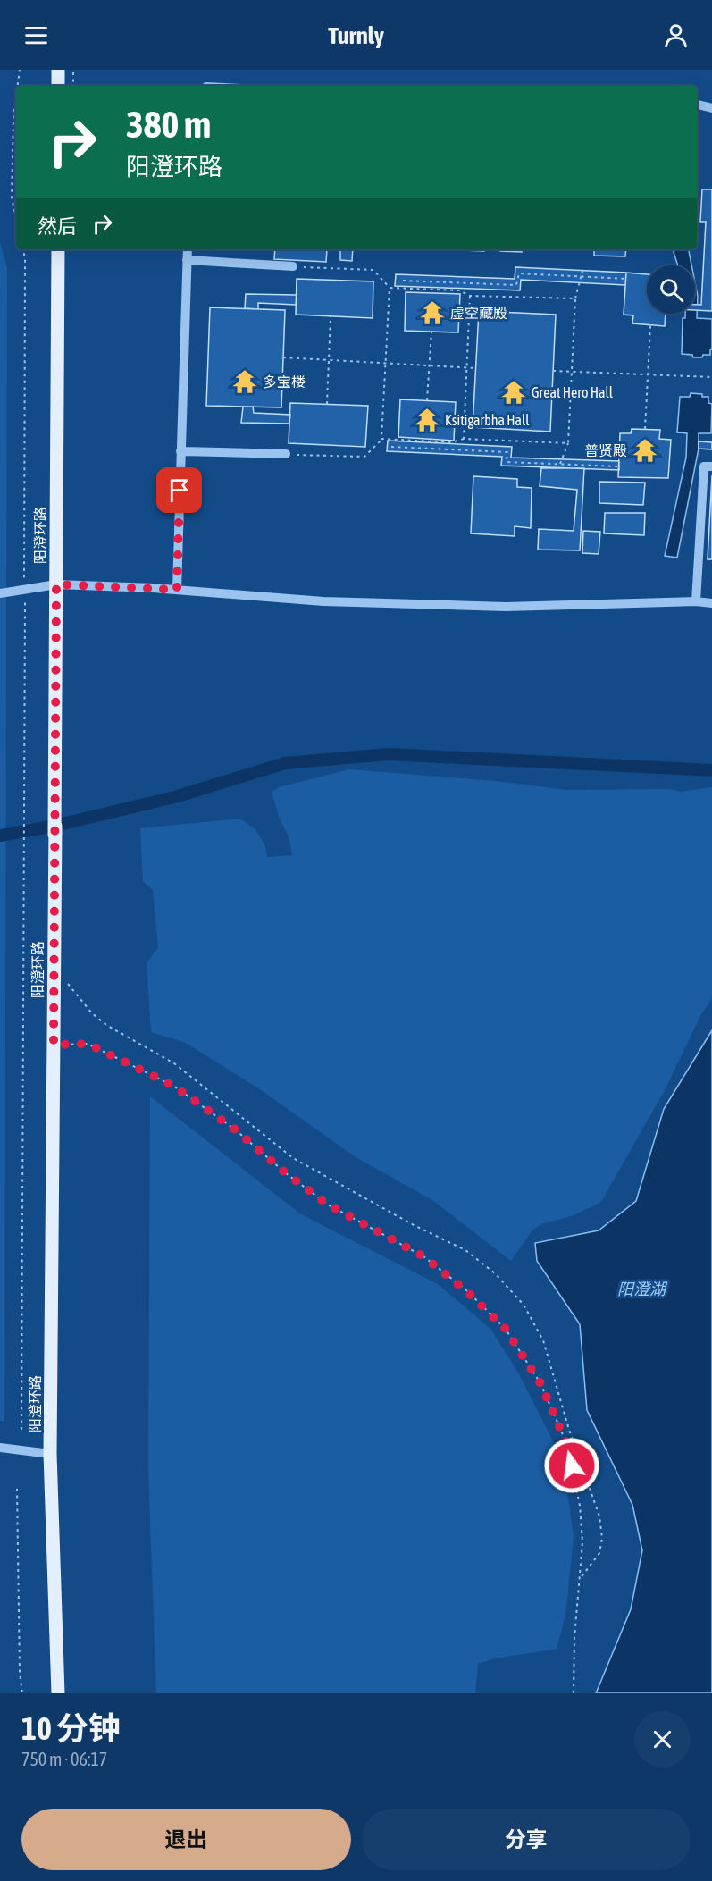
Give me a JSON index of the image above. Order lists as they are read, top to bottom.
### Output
{
  "streets": {
    "main road": ["阳澄环路"]
  },
  "water": ["阳澄湖"],
  "places": {
    "temple": [
      "虚空藏殿",
      "多宝楼",
      "Great Hero Hall",
      "Ksitigarbha Hall",
      "普贤殿"
    ]
  },
  "page": {
    "header": "Turnly",
    "turn": ["380 m", "阳澄环路"],
    "then": "然后",
    "heading": ["10 分钟", "750 m · 06:17"],
    "buttons": ["退出", "分享"]
  }
}
